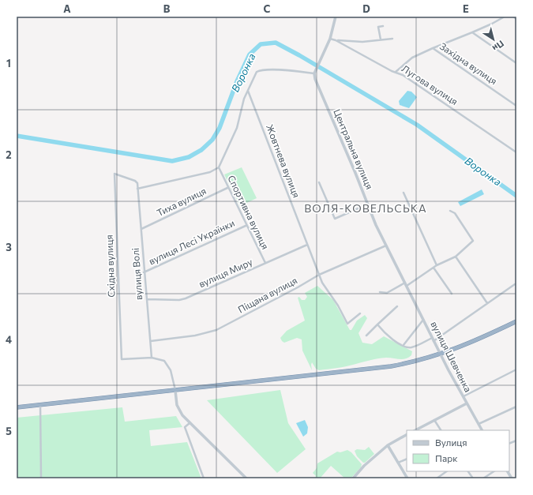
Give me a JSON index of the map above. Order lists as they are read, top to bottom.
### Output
{
  "streets": {
    "street": [
      "Західна вулиця",
      "Лугова вулиця",
      "Центральна вулиця",
      "Жовтнева вулиця",
      "Тиха вулиця",
      "Спортивна вулиця",
      "вулиця Лесі Українки",
      "Східна вулиця",
      "вулиця Миру",
      "вулиця Волі",
      "Піщана вулиця",
      "вулиця Шевченка"
    ]
  },
  "crossings": [
    ["Західна вулиця", "Лугова вулиця"],
    ["Центральна вулиця", "Піщана вулиця"],
    ["Центральна вулиця", "вулиця Шевченка"],
    ["Жовтнева вулиця", "вулиця Миру"],
    ["Жовтнева вулиця", "Піщана вулиця"],
    ["Тиха вулиця", "Спортивна вулиця"],
    ["Тиха вулиця", "вулиця Волі"],
    ["Спортивна вулиця", "вулиця Лесі Українки"],
    ["Спортивна вулиця", "вулиця Миру"],
    ["вулиця Лесі Українки", "вулиця Волі"],
    ["Східна вулиця", "вулиця Волі"],
    ["вулиця Миру", "вулиця Волі"],
    ["вулиця Волі", "Піщана вулиця"]
  ],
  "districts": ["ВОЛЯ-КОВЕЛЬСЬКА"],
  "water": ["Воронка"],
  "legend": ["Вулиця", "Парк"],
  "north": "bottom right",
  "grid": {
    "columns": [
      "A",
      "B",
      "C",
      "D",
      "E"
    ],
    "rows": [
      "1",
      "2",
      "3",
      "4",
      "5"
    ]
  }
}
